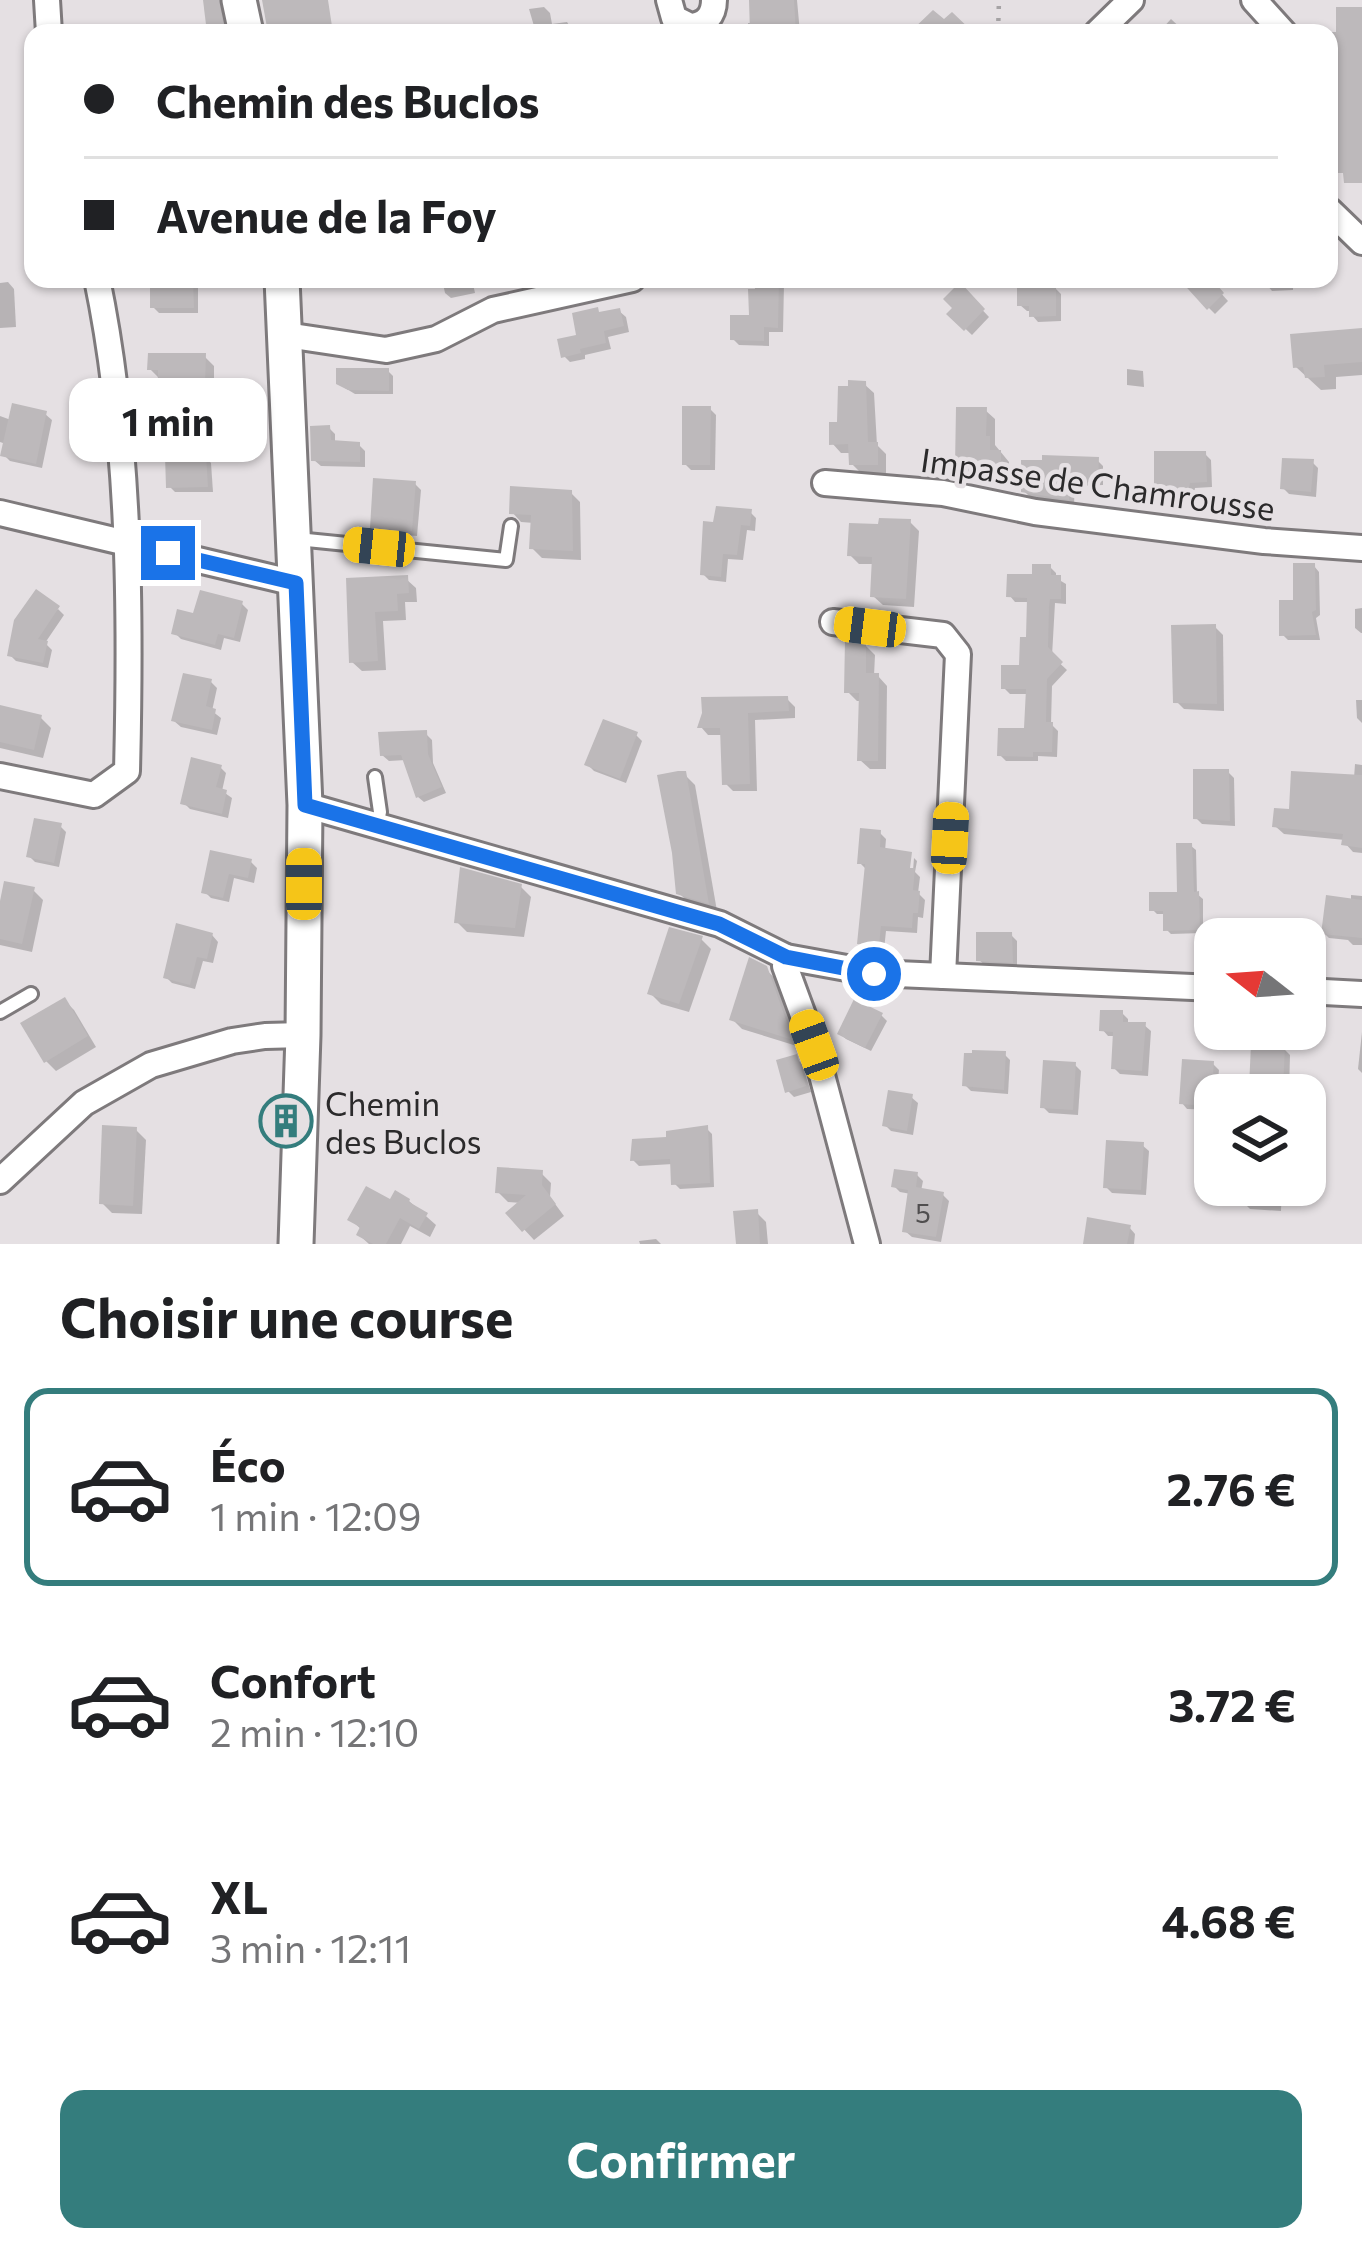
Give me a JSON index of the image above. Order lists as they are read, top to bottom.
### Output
{
  "streets": {
    "street": ["Impasse de Chamrousse"]
  },
  "places": {
    "building": ["Chemin des Buclos"]
  },
  "house_numbers": ["5"],
  "north": "left",
  "page": {
    "banner": ["Chemin des Buclos", "Avenue de la Foy"],
    "bubble": "1 min",
    "heading": "Choisir une course",
    "list": [
      {
        "name": "Éco",
        "note": "1 min · 12:09",
        "value": "2.76 €"
      },
      {
        "name": "Confort",
        "note": "2 min · 12:10",
        "value": "3.72 €"
      },
      {
        "name": "XL",
        "note": "3 min · 12:11",
        "value": "4.68 €"
      }
    ],
    "buttons": "Confirmer"
  }
}
